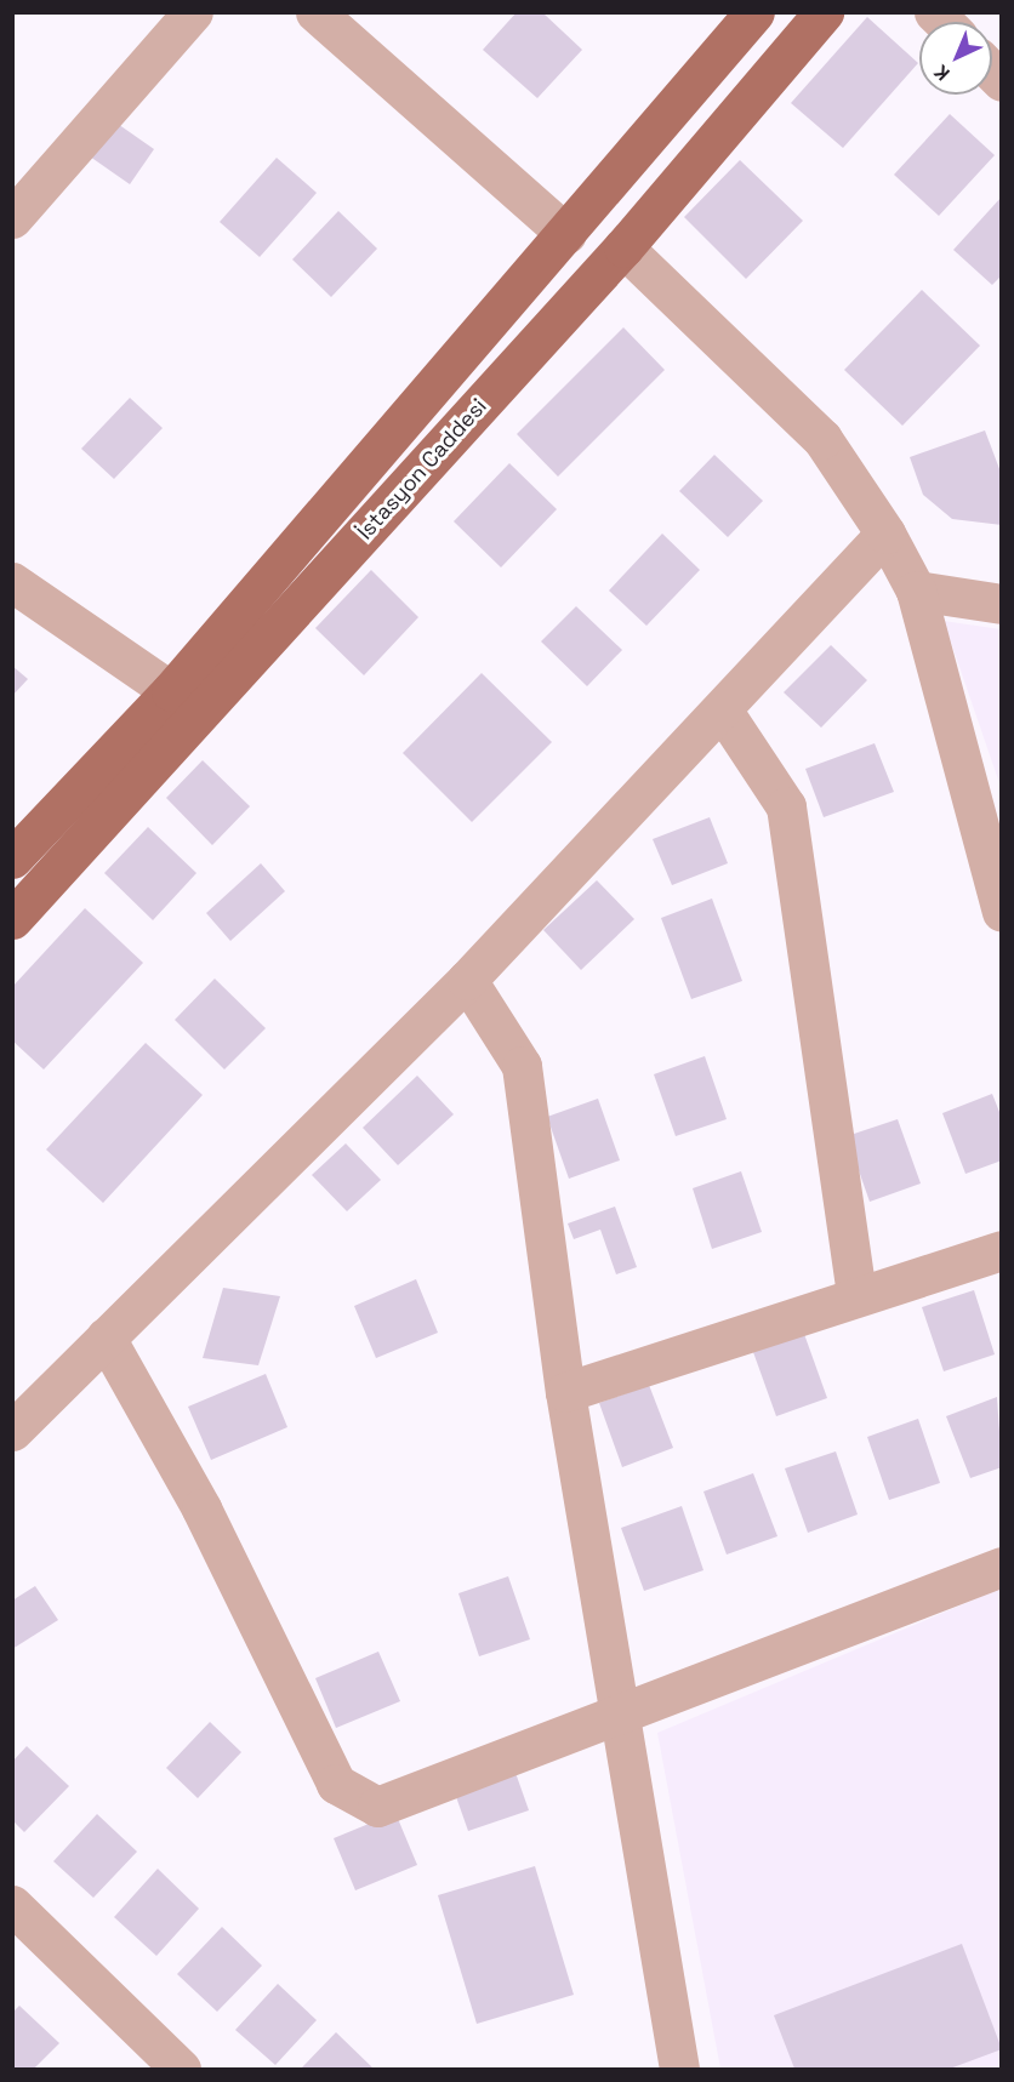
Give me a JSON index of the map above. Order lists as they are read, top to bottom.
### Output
{
  "streets": {
    "main road": ["İstasyon Caddesi"]
  },
  "north": "bottom left"
}
